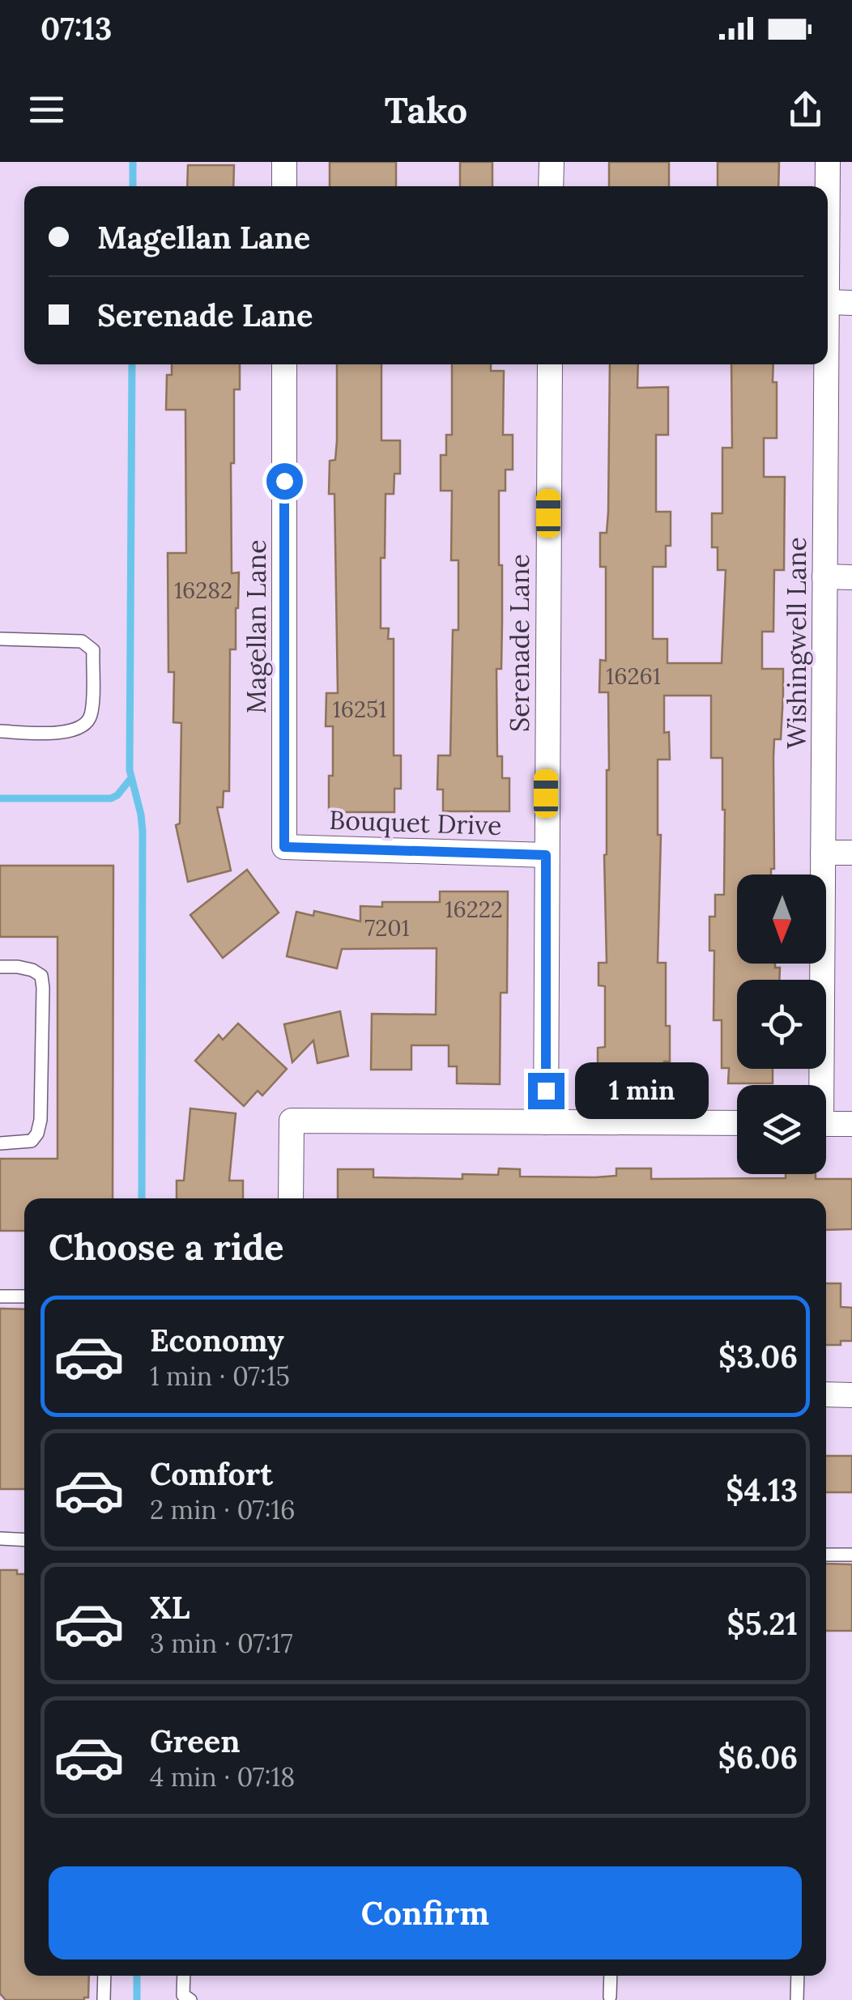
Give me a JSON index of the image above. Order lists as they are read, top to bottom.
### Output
{
  "streets": {
    "street": [
      "Magellan Lane",
      "Serenade Lane",
      "Wishingwell Lane",
      "Bouquet Drive"
    ]
  },
  "crossings": [
    ["Magellan Lane", "Bouquet Drive"],
    ["Serenade Lane", "Bouquet Drive"]
  ],
  "house_numbers": [
    "16282",
    "16261",
    "16251",
    "16222",
    "7201"
  ],
  "north": "bottom",
  "page": {
    "status": "07:13",
    "header": "Tako",
    "banner": ["Magellan Lane", "Serenade Lane"],
    "bubble": "1 min",
    "heading": "Choose a ride",
    "list": [
      {
        "name": "Economy",
        "note": "1 min · 07:15",
        "value": "$3.06"
      },
      {
        "name": "Comfort",
        "note": "2 min · 07:16",
        "value": "$4.13"
      },
      {
        "name": "XL",
        "note": "3 min · 07:17",
        "value": "$5.21"
      },
      {
        "name": "Green",
        "note": "4 min · 07:18",
        "value": "$6.06"
      }
    ],
    "buttons": "Confirm"
  }
}
